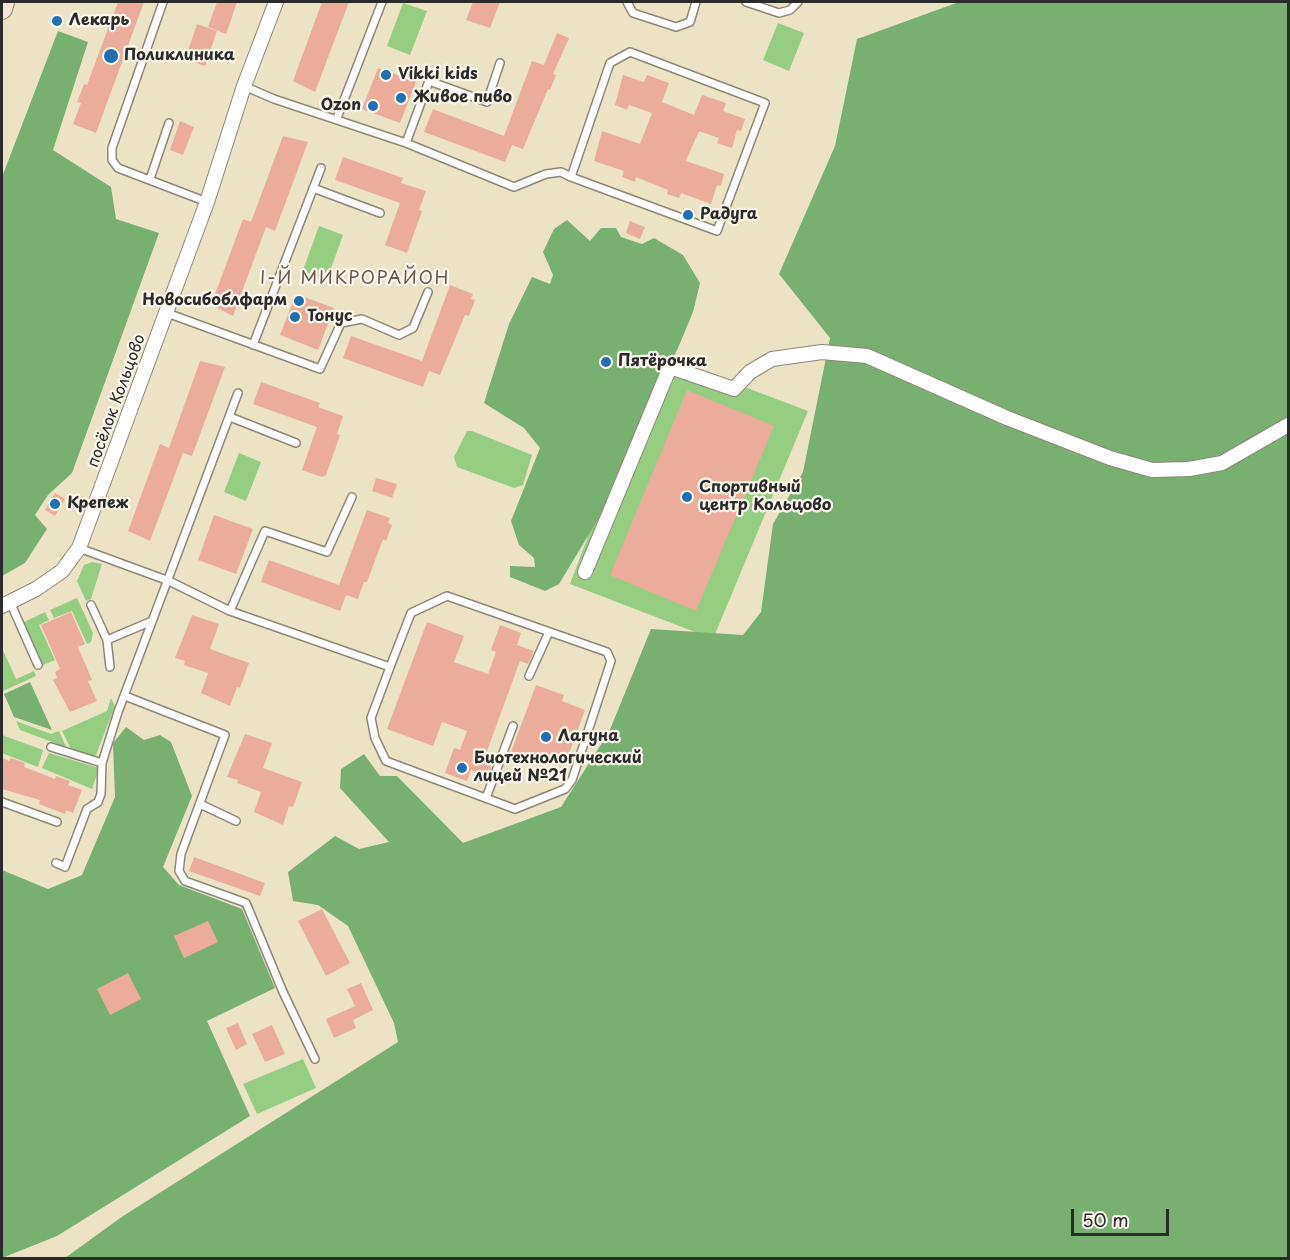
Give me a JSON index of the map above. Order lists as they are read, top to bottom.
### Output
{
  "streets": {
    "street": ["посёлок Кольцово"]
  },
  "districts": ["I-Й МИКРОРАЙОН"],
  "places": [
    "Лекарь",
    "Поликлиника",
    "Vikki kids",
    "Живое пиво",
    "Ozon",
    "Радуга",
    "Новосибоблфарм",
    "Тонус",
    "Пятёрочка",
    "Спортивный центр Кольцово",
    "Крепеж",
    "Лагуна",
    "Биотехнологический лицей №21"
  ],
  "scale_bar": "50 m"
}
